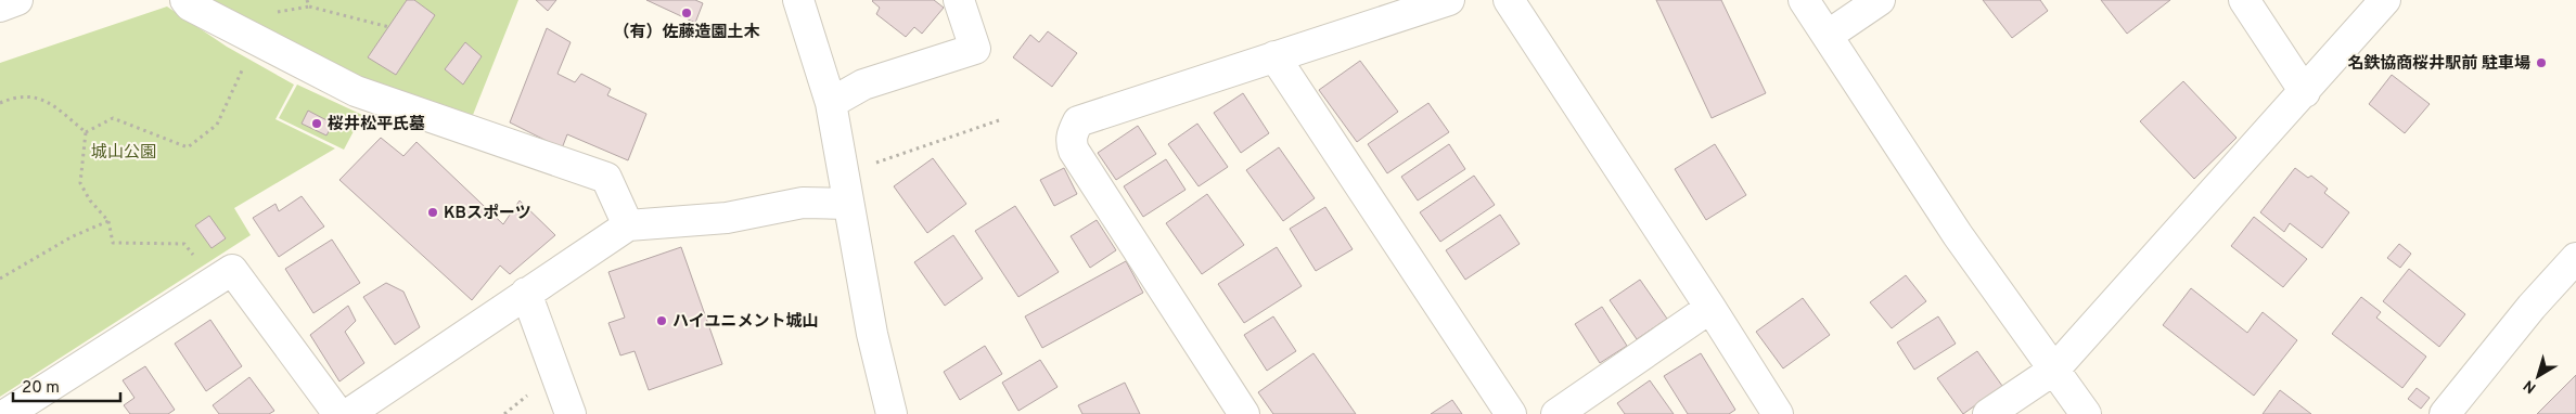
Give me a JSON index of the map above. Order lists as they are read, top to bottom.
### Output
{
  "parks": ["城山公園"],
  "places": [
    "（有）佐藤造園土木",
    "名鉄協商桜井駅前 駐車場",
    "桜井松平氏墓",
    "KBスポーツ",
    "ハイユニメント城山"
  ],
  "scale_bar": "20 m",
  "north": "bottom left"
}
